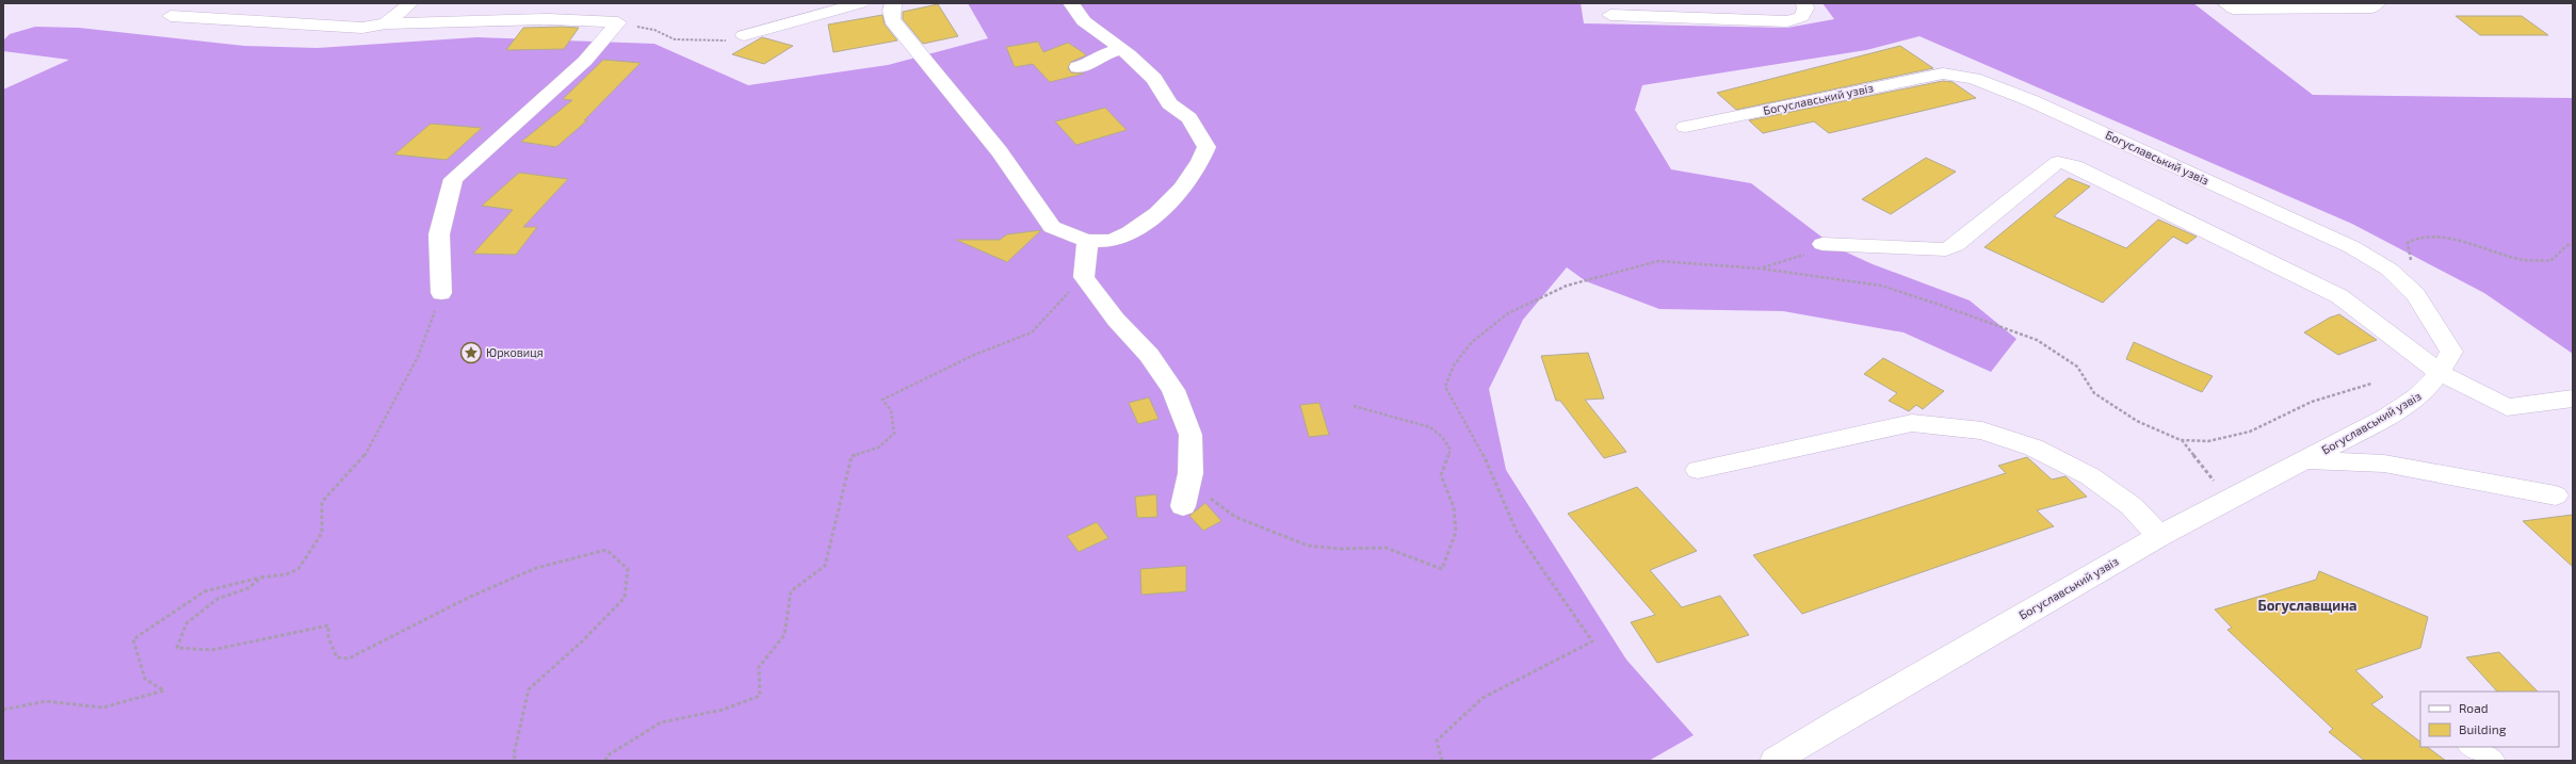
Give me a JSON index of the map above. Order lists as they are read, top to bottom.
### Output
{
  "streets": {
    "street": ["Богуславський узвіз"]
  },
  "districts": ["Богуславщина"],
  "places": {
    "place": ["Юрковиця"]
  },
  "legend": ["Road", "Building"]
}
